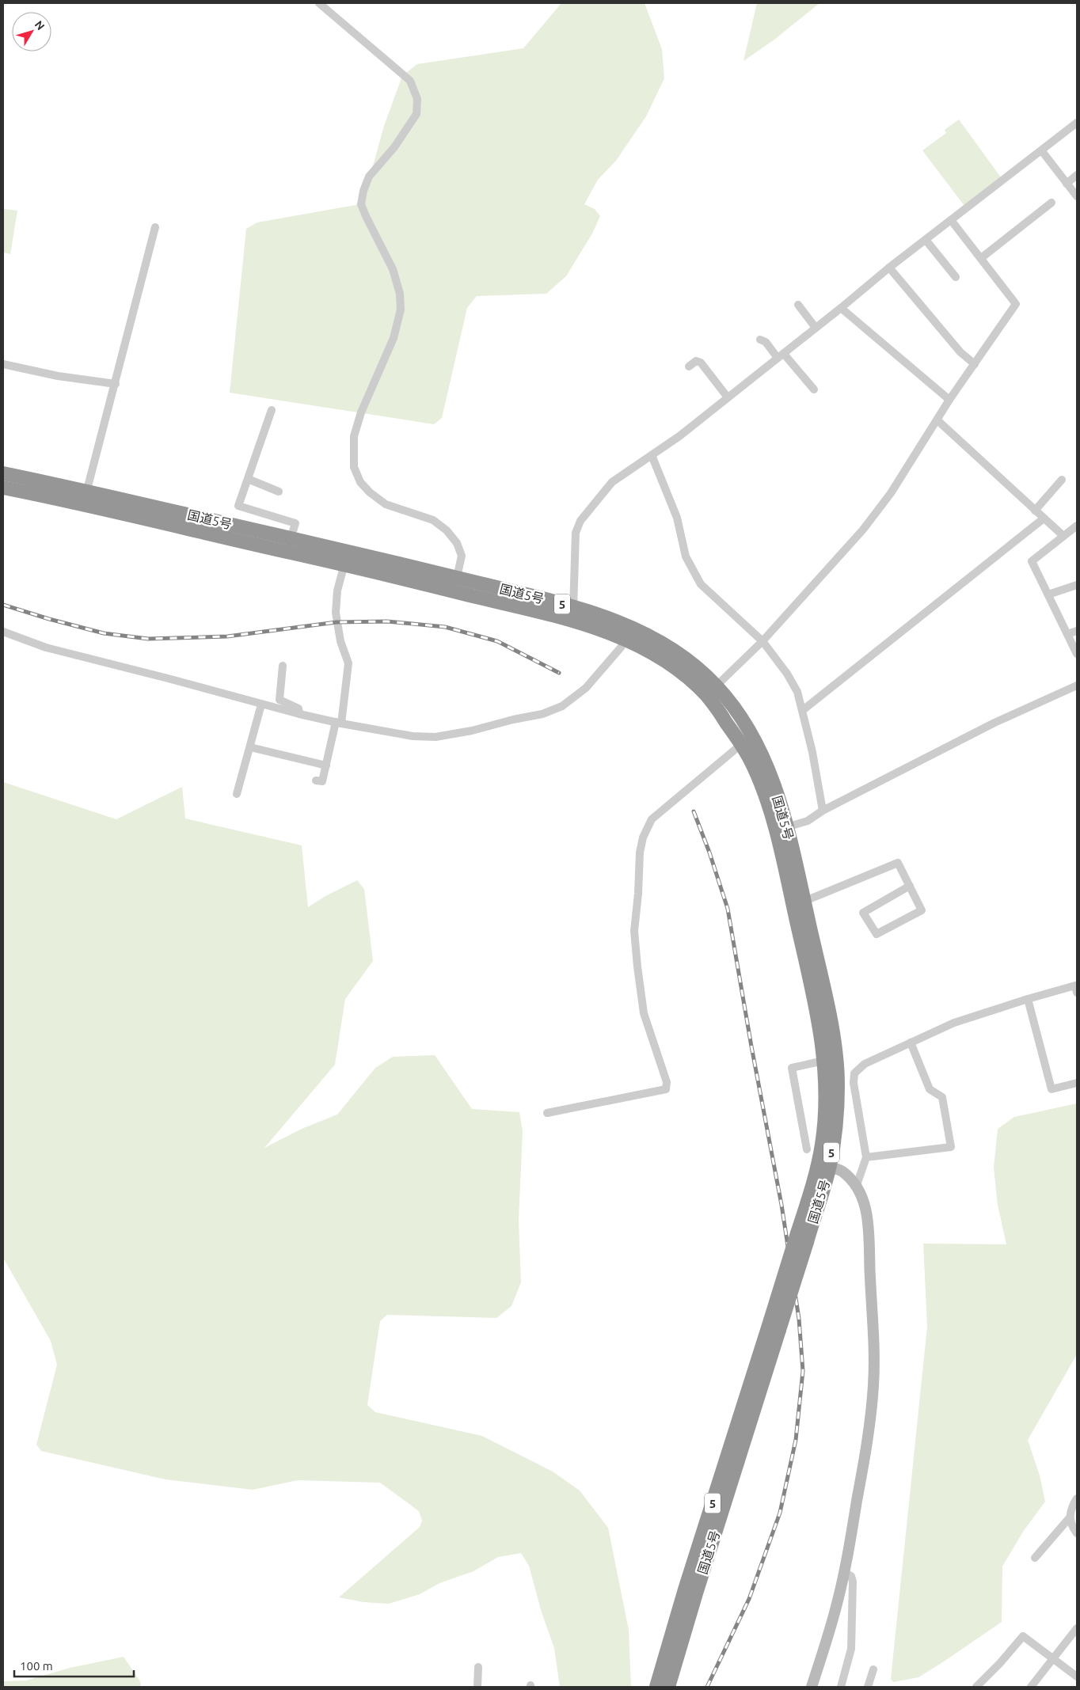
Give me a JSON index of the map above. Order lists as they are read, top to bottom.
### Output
{
  "streets": {
    "highway": ["国道5号", "5"]
  },
  "scale_bar": "100 m",
  "north": "top right"
}
